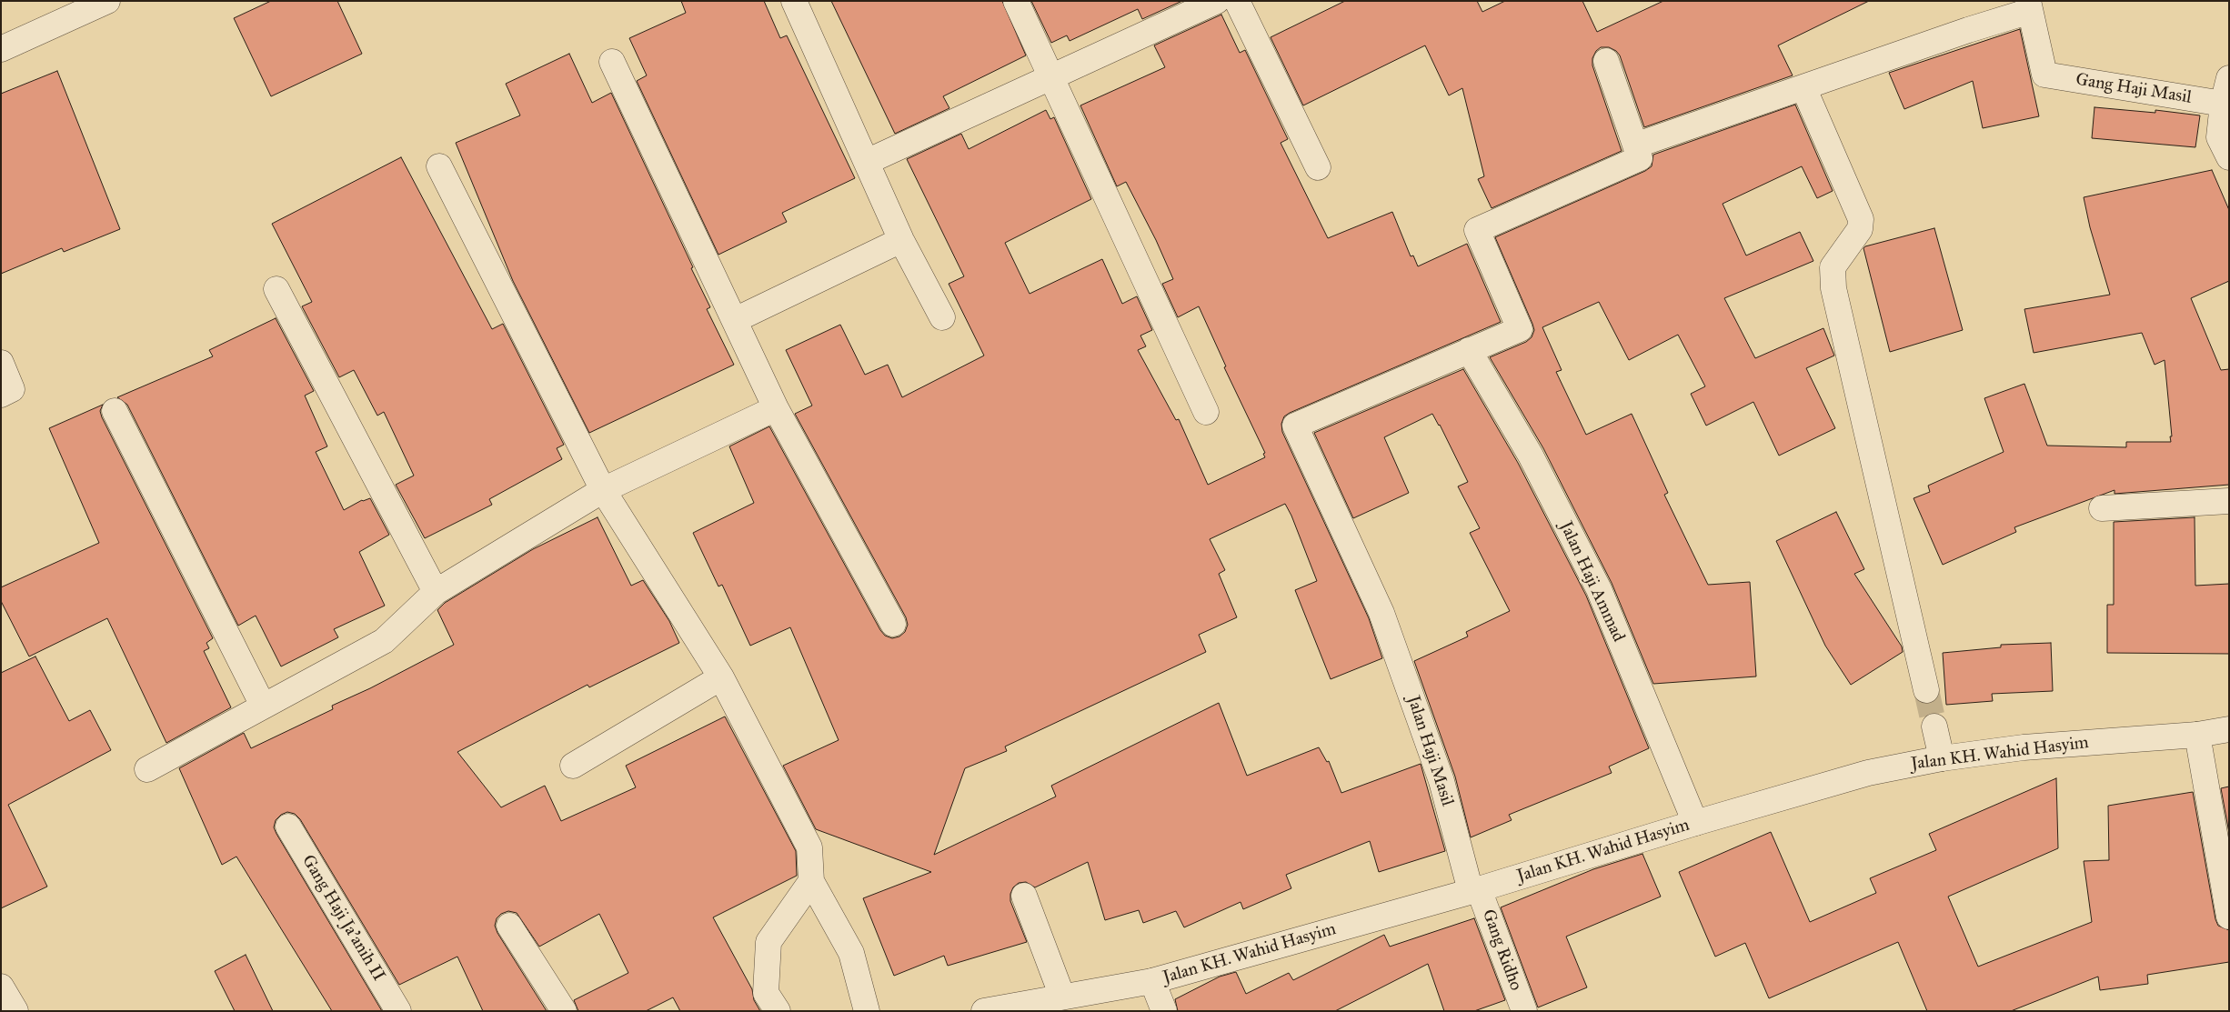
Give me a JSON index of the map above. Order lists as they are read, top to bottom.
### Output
{
  "streets": {
    "street": [
      "Gang Haji Masil",
      "Jalan Haji Ammad",
      "Jalan Haji Masil",
      "Jalan KH. Wahid Hasyim",
      "Gang Haji Ja'anih II",
      "Gang Ridho"
    ]
  },
  "crossings": [
    ["Jalan Haji Ammad", "Jalan Haji Masil"],
    ["Jalan Haji Ammad", "Jalan KH. Wahid Hasyim"],
    ["Jalan Haji Masil", "Jalan KH. Wahid Hasyim"],
    ["Jalan Haji Masil", "Gang Ridho"],
    ["Jalan KH. Wahid Hasyim", "Gang Ridho"]
  ]
}
